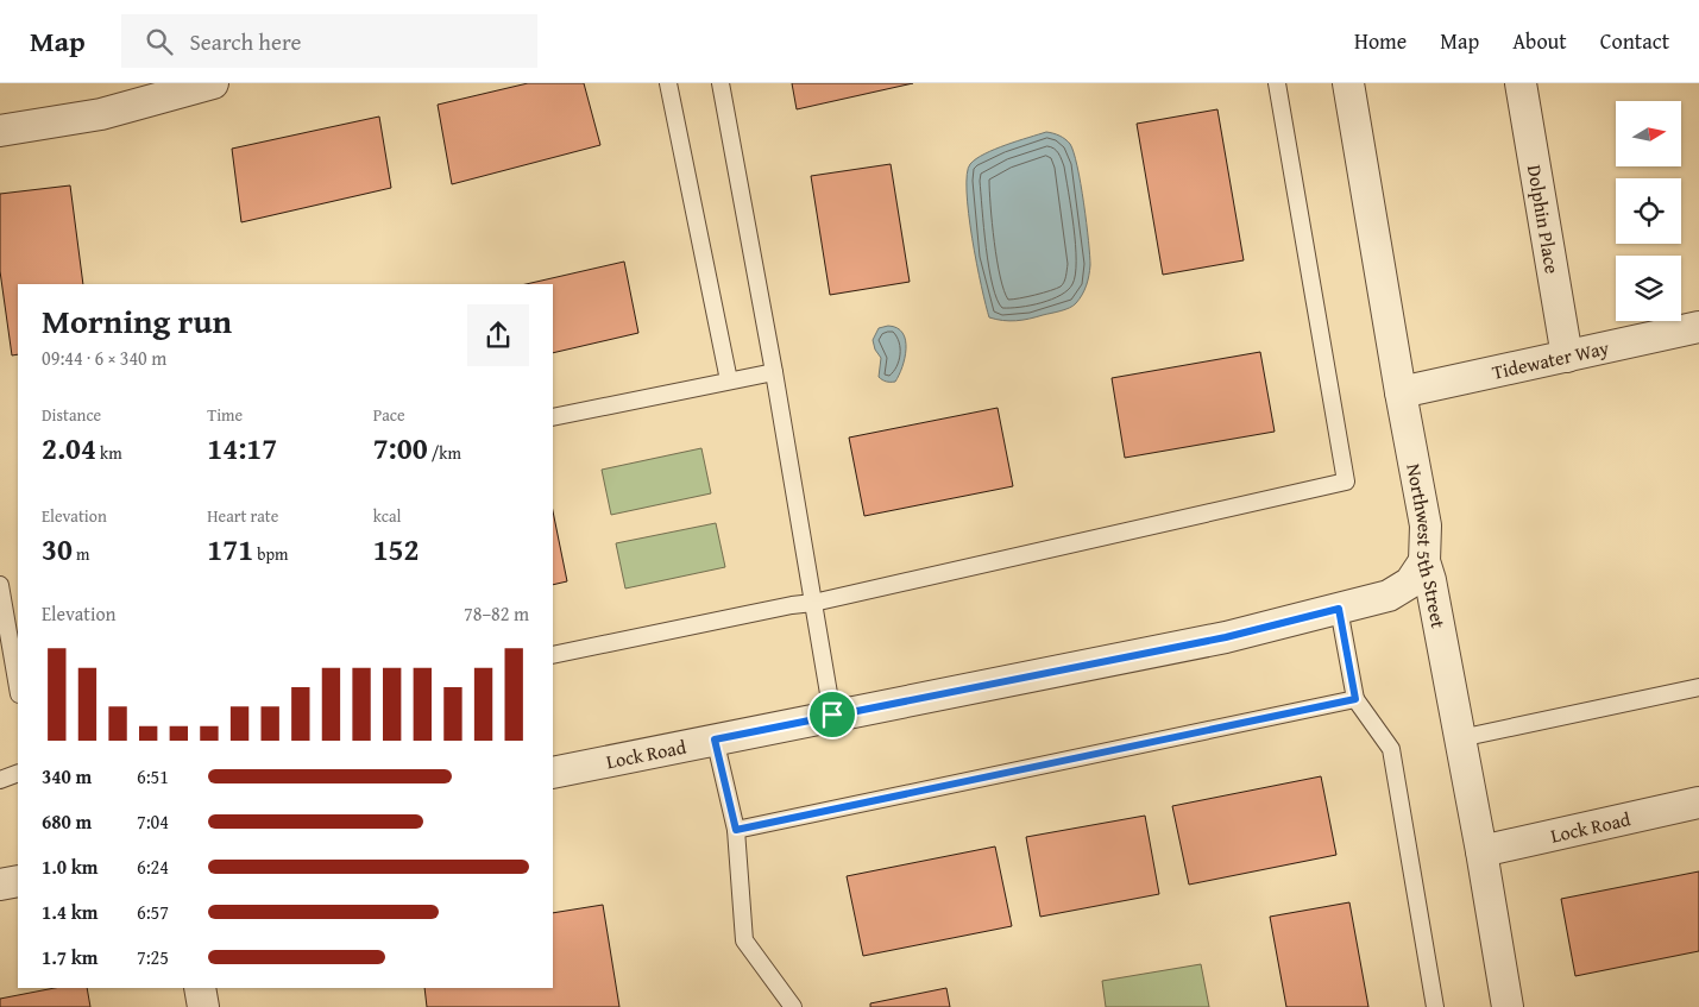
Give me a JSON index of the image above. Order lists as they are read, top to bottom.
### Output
{
  "streets": {
    "street": [
      "Dolphin Place",
      "Tidewater Way",
      "Northwest 5th Street",
      "Lock Road"
    ]
  },
  "crossings": [
    ["Dolphin Place", "Tidewater Way"],
    ["Tidewater Way", "Northwest 5th Street"],
    ["Northwest 5th Street", "Lock Road"]
  ],
  "north": "right",
  "page": {
    "header": "Map",
    "search": "Search here",
    "nav": [
      "Home",
      "Map",
      "About",
      "Contact"
    ],
    "heading": ["Morning run", "09:44 · 6 × 340 m"],
    "stats": [
      ["Distance", "2.04 km"],
      ["Time", "14:17"],
      ["Pace", "7:00 /km"],
      ["Elevation", "30 m"],
      ["Heart rate", "171 bpm"],
      ["kcal", "152"]
    ],
    "chart": ["Elevation", "78–82 m"],
    "list": [
      {
        "name": "340 m",
        "note": "6:51"
      },
      {
        "name": "680 m",
        "note": "7:04"
      },
      {
        "name": "1.0 km",
        "note": "6:24"
      },
      {
        "name": "1.4 km",
        "note": "6:57"
      },
      {
        "name": "1.7 km",
        "note": "7:25"
      }
    ]
  }
}
